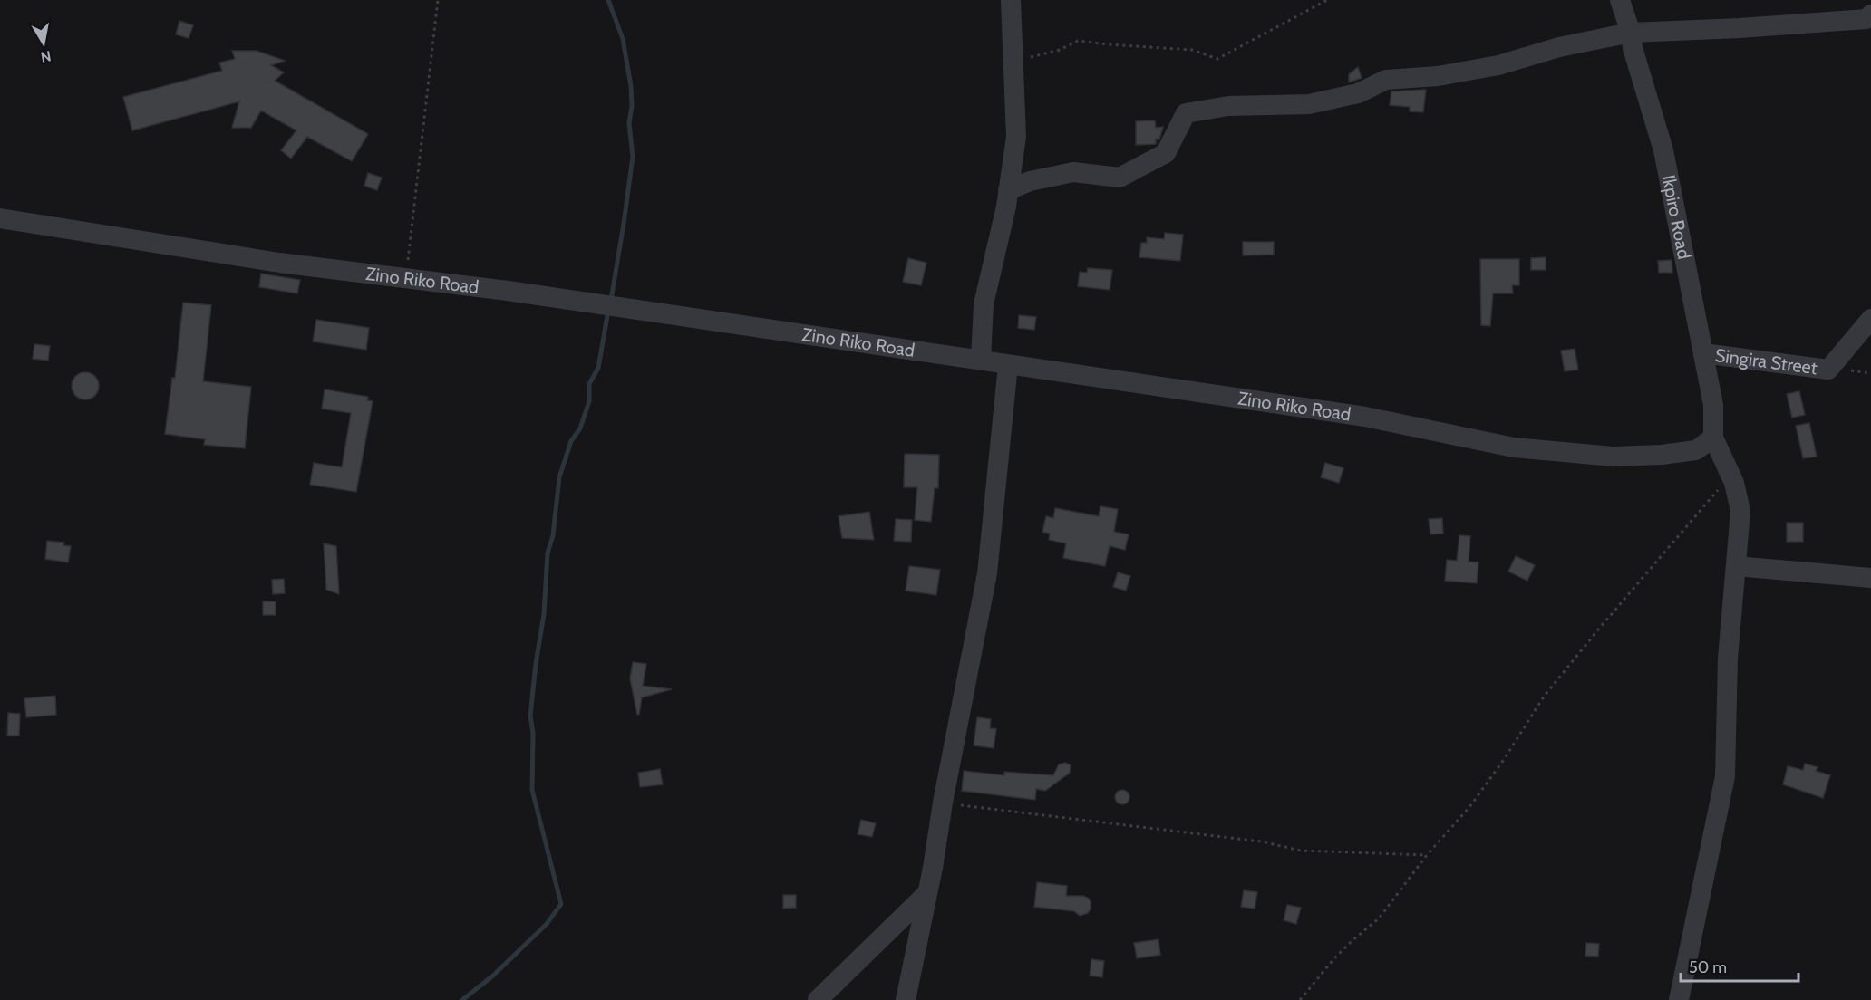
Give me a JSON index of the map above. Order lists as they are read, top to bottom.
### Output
{
  "streets": {
    "street": ["Ikpiro Road", "Zino Riko Road", "Singira Street"]
  },
  "crossings": [
    ["Ikpiro Road", "Zino Riko Road"],
    ["Ikpiro Road", "Singira Street"]
  ],
  "scale_bar": "50 m",
  "north": "bottom"
}
